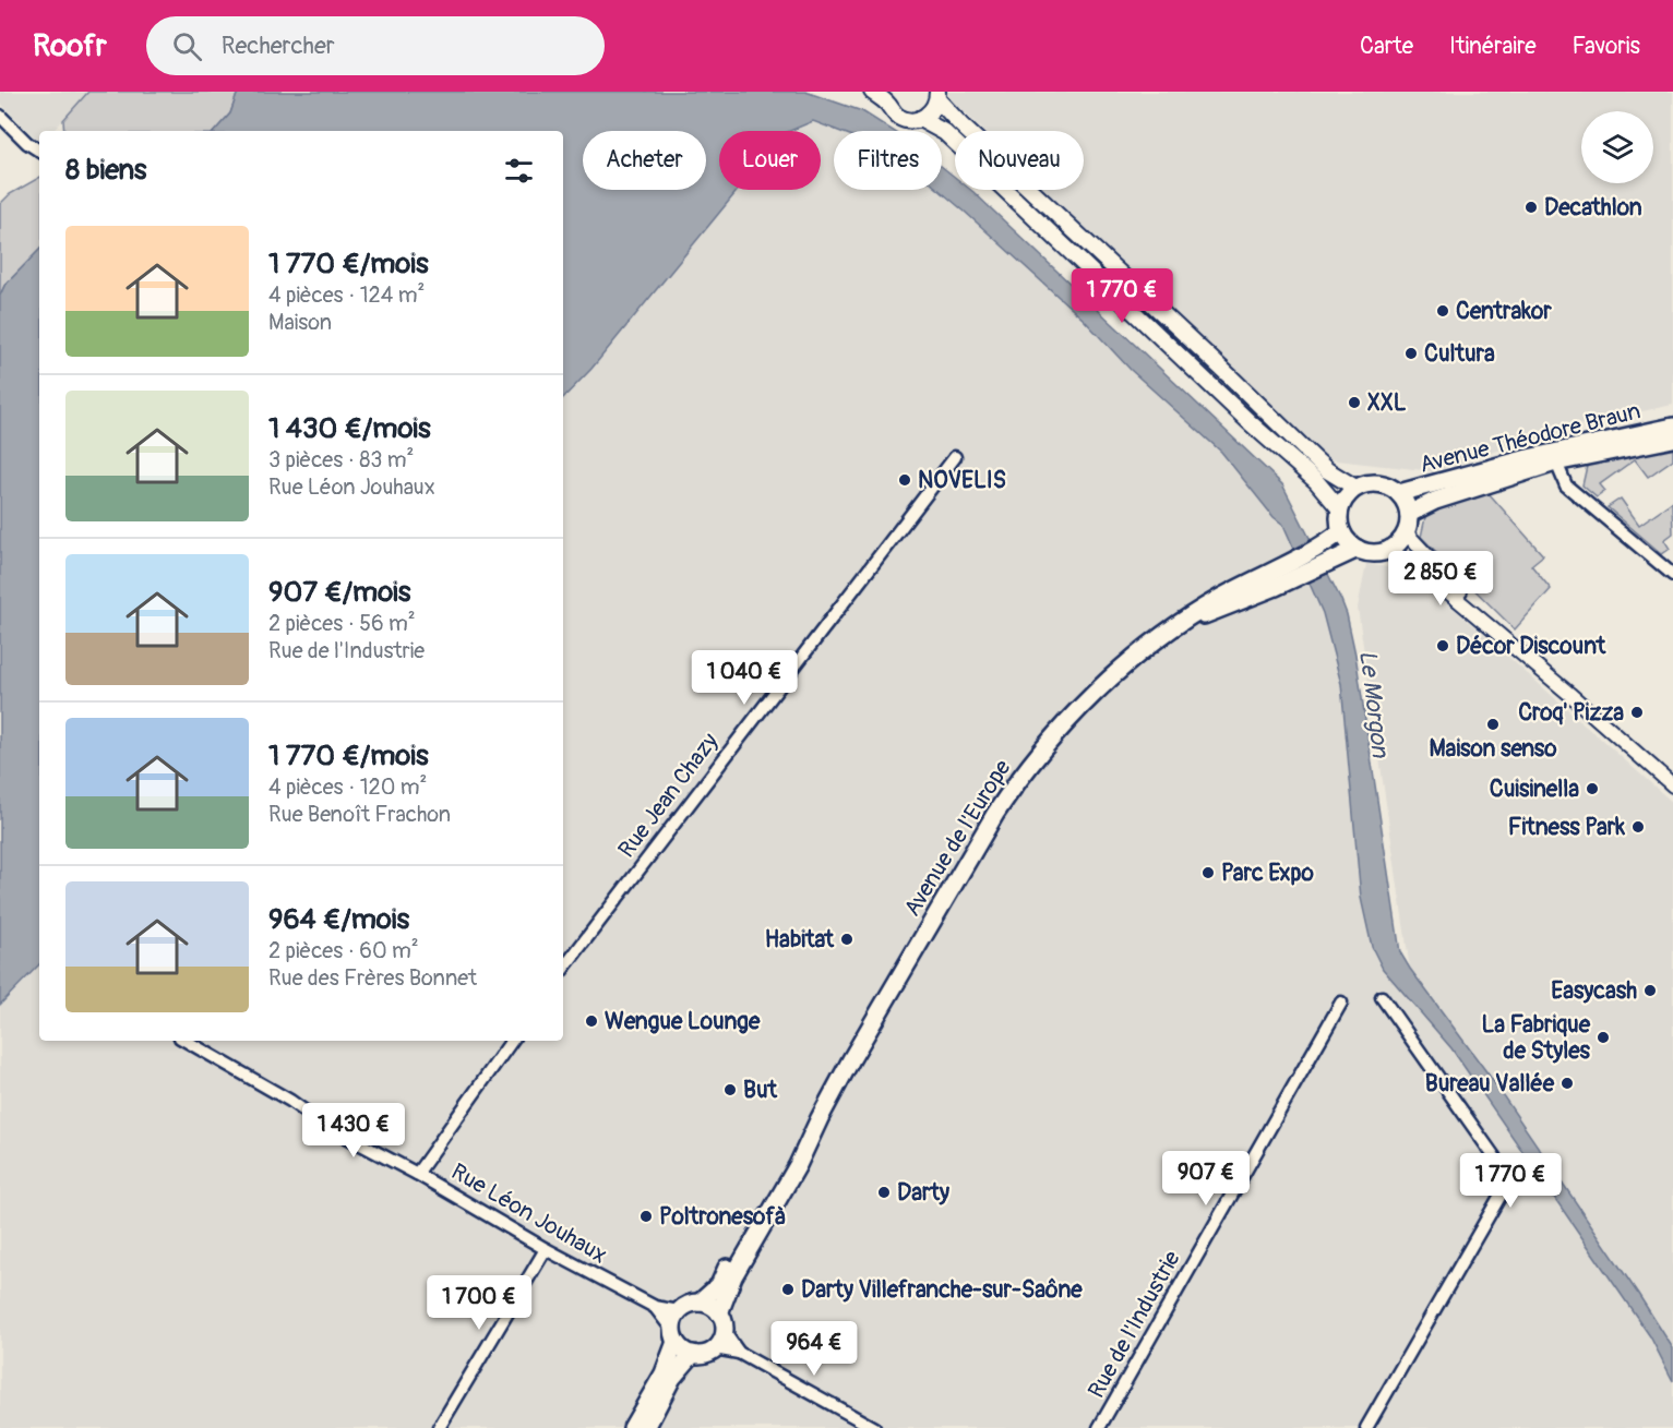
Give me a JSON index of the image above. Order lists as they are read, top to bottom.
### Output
{
  "streets": {
    "main road": ["Avenue Théodore Braun", "Avenue de l'Europe"],
    "street": ["Rue Jean Chazy", "Rue Léon Jouhaux", "Rue de l'Industrie"]
  },
  "crossings": [
    ["Avenue Théodore Braun", "Avenue de l'Europe"],
    ["Avenue de l'Europe", "Rue Léon Jouhaux"]
  ],
  "water": ["Le Morgon"],
  "places": [
    "Decathlon",
    "Centrakor",
    "Cultura",
    "XXL",
    "NOVELIS",
    "Décor Discount",
    "Croq' Pizza",
    "Maison senso",
    "Cuisinella",
    "Fitness Park",
    "Parc Expo",
    "Habitat",
    "Easycash",
    "Wengue Lounge",
    "La Fabrique de Styles",
    "Bureau Vallée",
    "But",
    "Darty",
    "Poltronesofà",
    "Darty Villefranche-sur-Saône"
  ],
  "page": {
    "header": "Roofr",
    "search": "Rechercher",
    "nav": ["Carte", "Itinéraire", "Favoris"],
    "chip": [
      "Acheter",
      "Louer",
      "Filtres",
      "Nouveau"
    ],
    "heading": "8 biens",
    "list": [
      {
        "name": "1 770 €/mois",
        "note": "4 pièces · 124 m² · Maison"
      },
      {
        "name": "1 430 €/mois",
        "note": "3 pièces · 83 m² · Rue Léon Jouhaux"
      },
      {
        "name": "907 €/mois",
        "note": "2 pièces · 56 m² · Rue de l'Industrie"
      },
      {
        "name": "1 770 €/mois",
        "note": "4 pièces · 120 m² · Rue Benoît Frachon"
      },
      {
        "name": "964 €/mois",
        "note": "2 pièces · 60 m² · Rue des Frères Bonnet"
      }
    ],
    "price": [
      "1 770 €",
      "2 850 €",
      "1 040 €",
      "1 430 €",
      "907 €",
      "1 770 €",
      "1 700 €",
      "964 €"
    ]
  }
}
